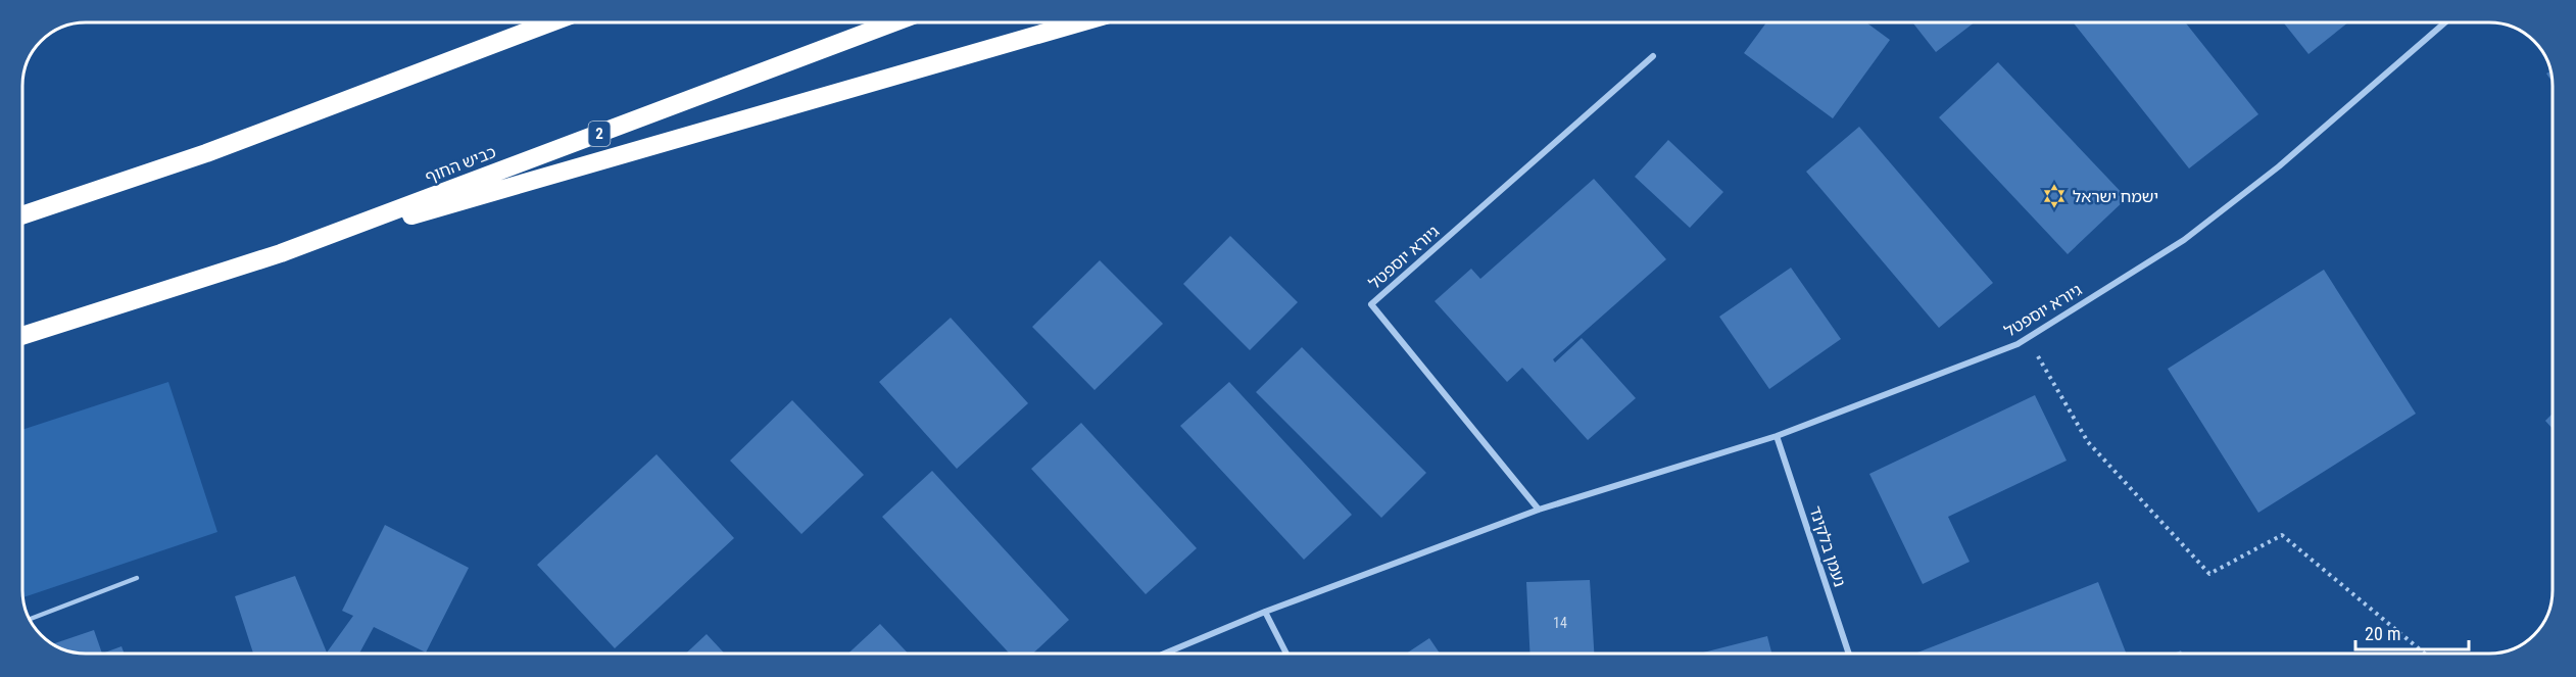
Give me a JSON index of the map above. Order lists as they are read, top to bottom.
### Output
{
  "streets": {
    "highway": ["2", "כביש החוף"],
    "street": ["גיורא יוספטל", "נעמן בלקינד"]
  },
  "crossings": [
    ["גיורא יוספטל", "נעמן בלקינד"]
  ],
  "places": {
    "synagogue": ["ישמח ישראל"]
  },
  "house_numbers": ["14"],
  "scale_bar": "20 m"
}
